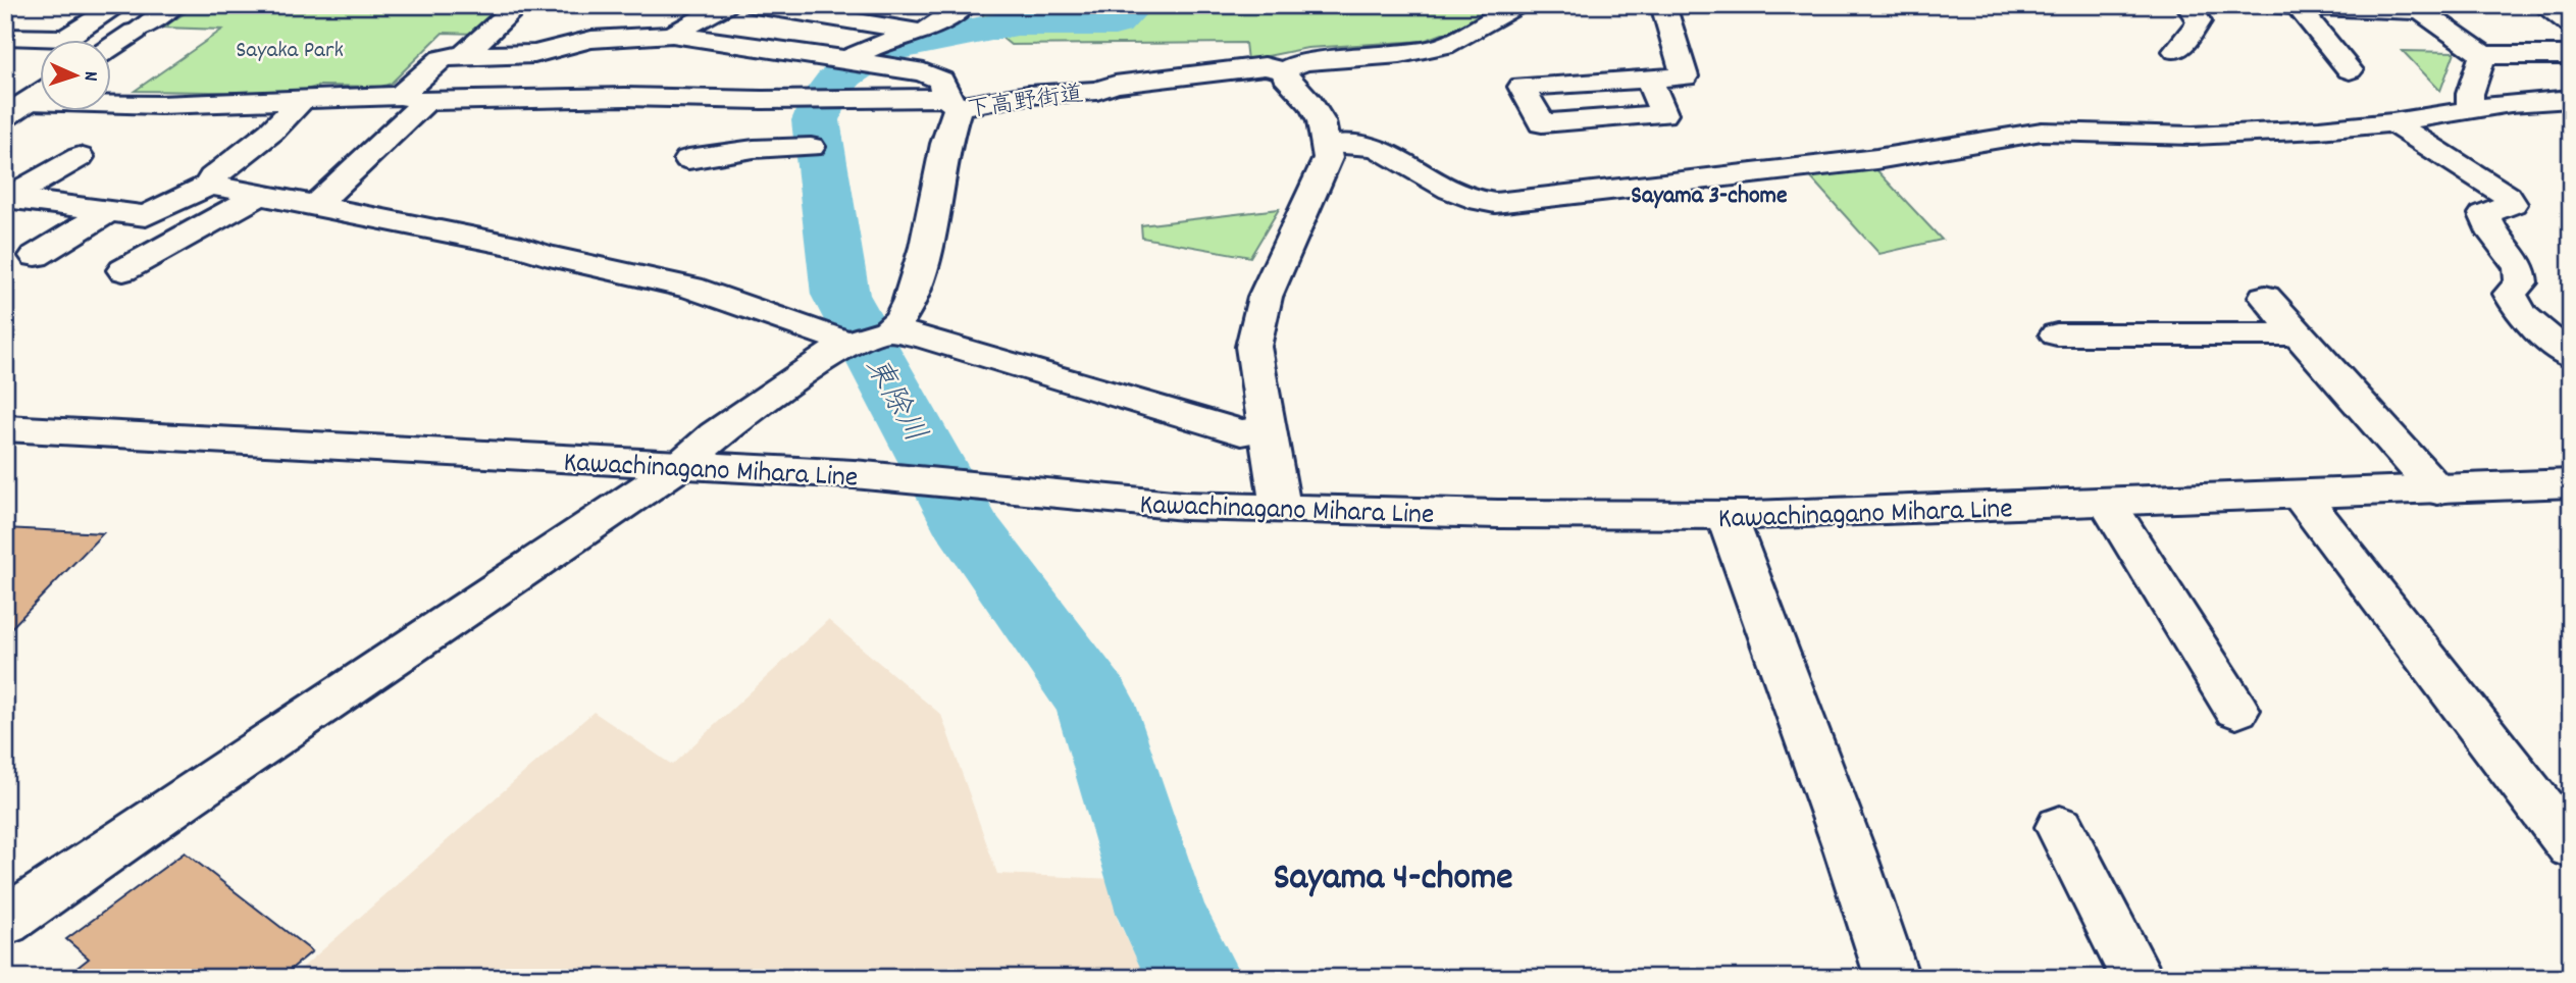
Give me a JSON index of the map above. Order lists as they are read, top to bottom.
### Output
{
  "streets": {
    "street": ["下高野街道", "Kawachinagano Mihara Line"]
  },
  "crossings": [
    ["下高野街道", "Kawachinagano Mihara Line"]
  ],
  "districts": ["Sayama 3-chome", "Sayama 4-chome"],
  "water": ["東除川"],
  "parks": ["Sayaka Park"],
  "north": "right"
}
